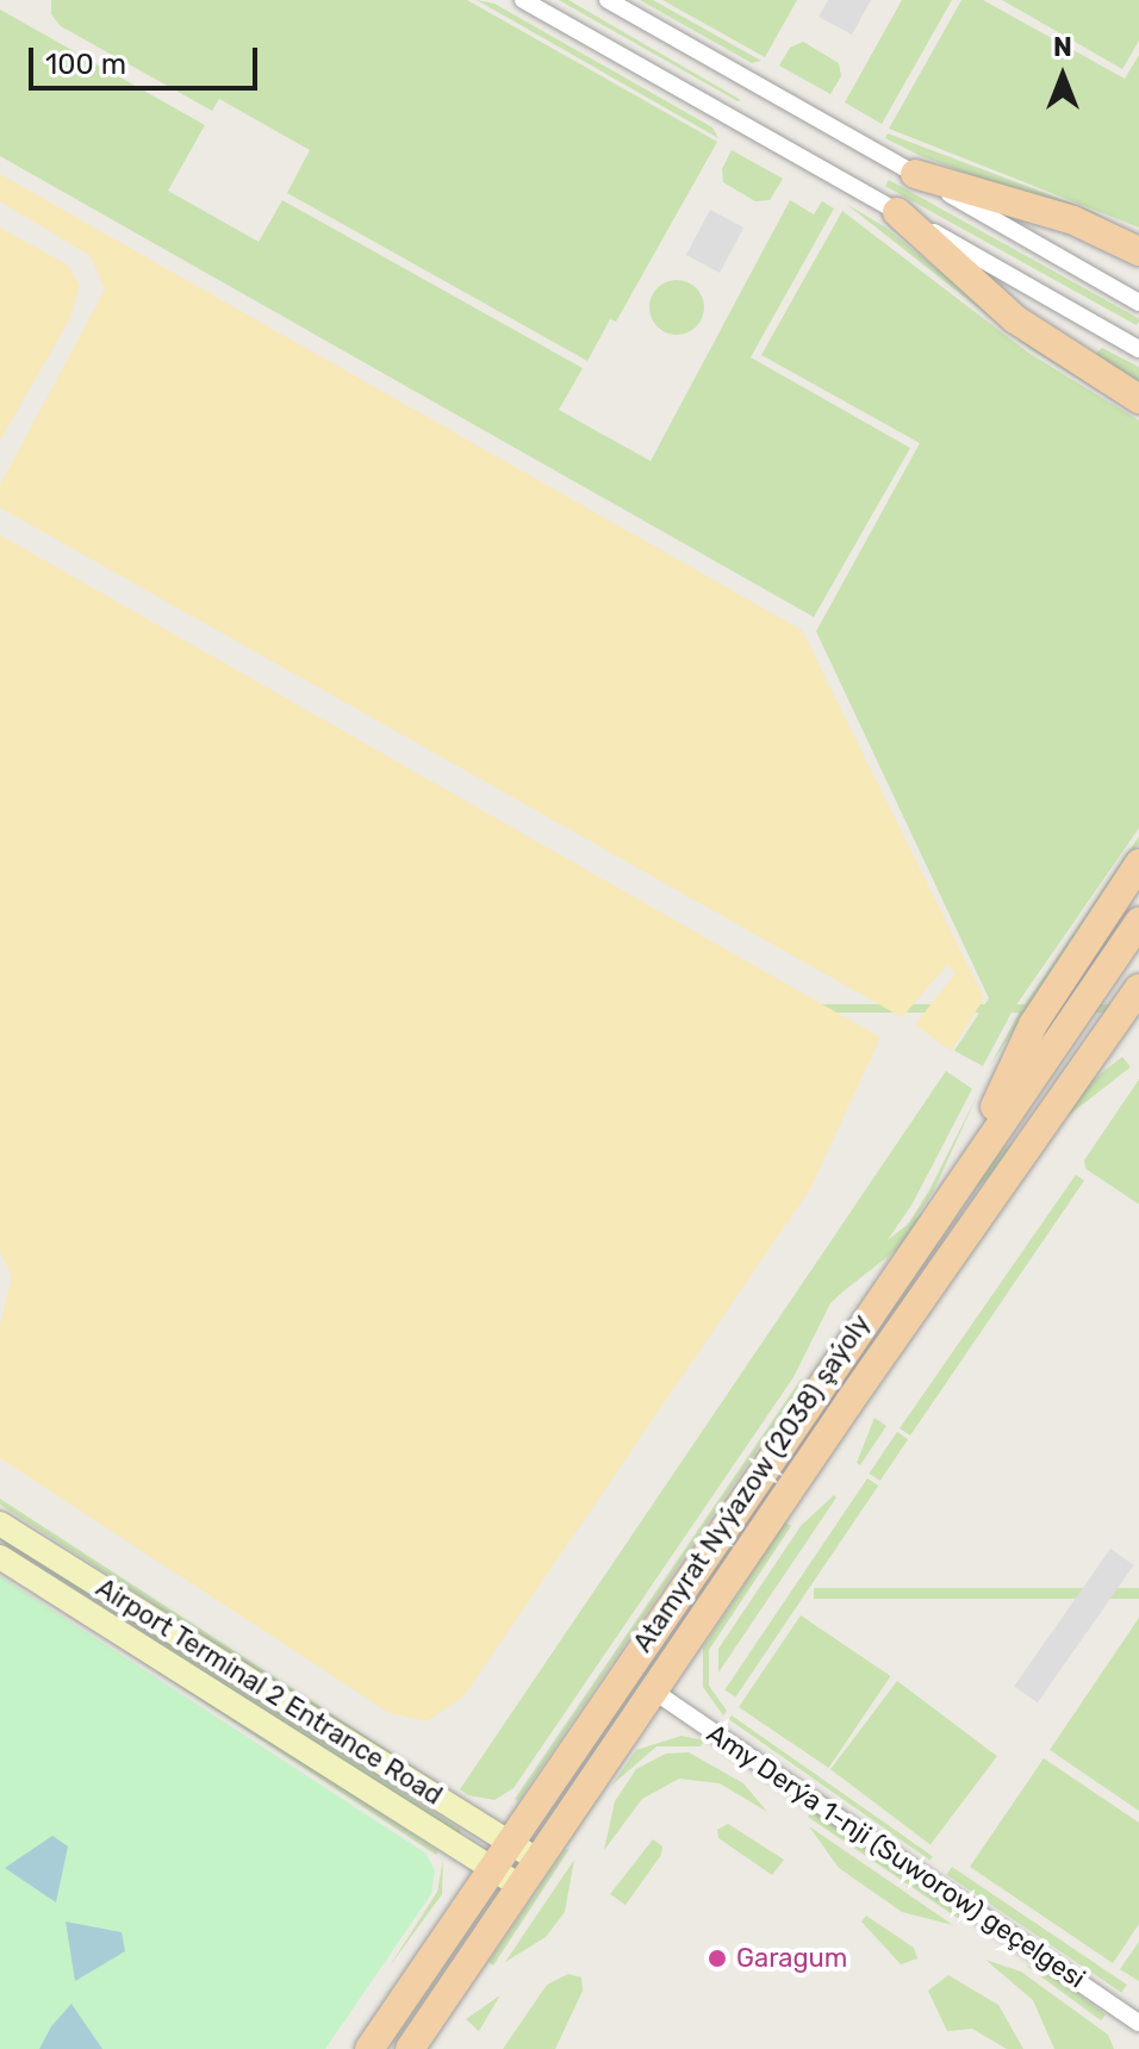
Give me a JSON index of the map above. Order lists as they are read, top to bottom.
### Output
{
  "streets": {
    "main road": ["Atamyrat Nyýazow (2038) şaýoly"],
    "street": ["Airport Terminal 2 Entrance Road", "Amy Derýa 1-nji (Suworow) geçelgesi"]
  },
  "crossings": [
    ["Atamyrat Nyýazow (2038) şaýoly", "Airport Terminal 2 Entrance Road"],
    ["Atamyrat Nyýazow (2038) şaýoly", "Amy Derýa 1-nji (Suworow) geçelgesi"]
  ],
  "places": ["Garagum"],
  "scale_bar": "100 m",
  "north": "top"
}
